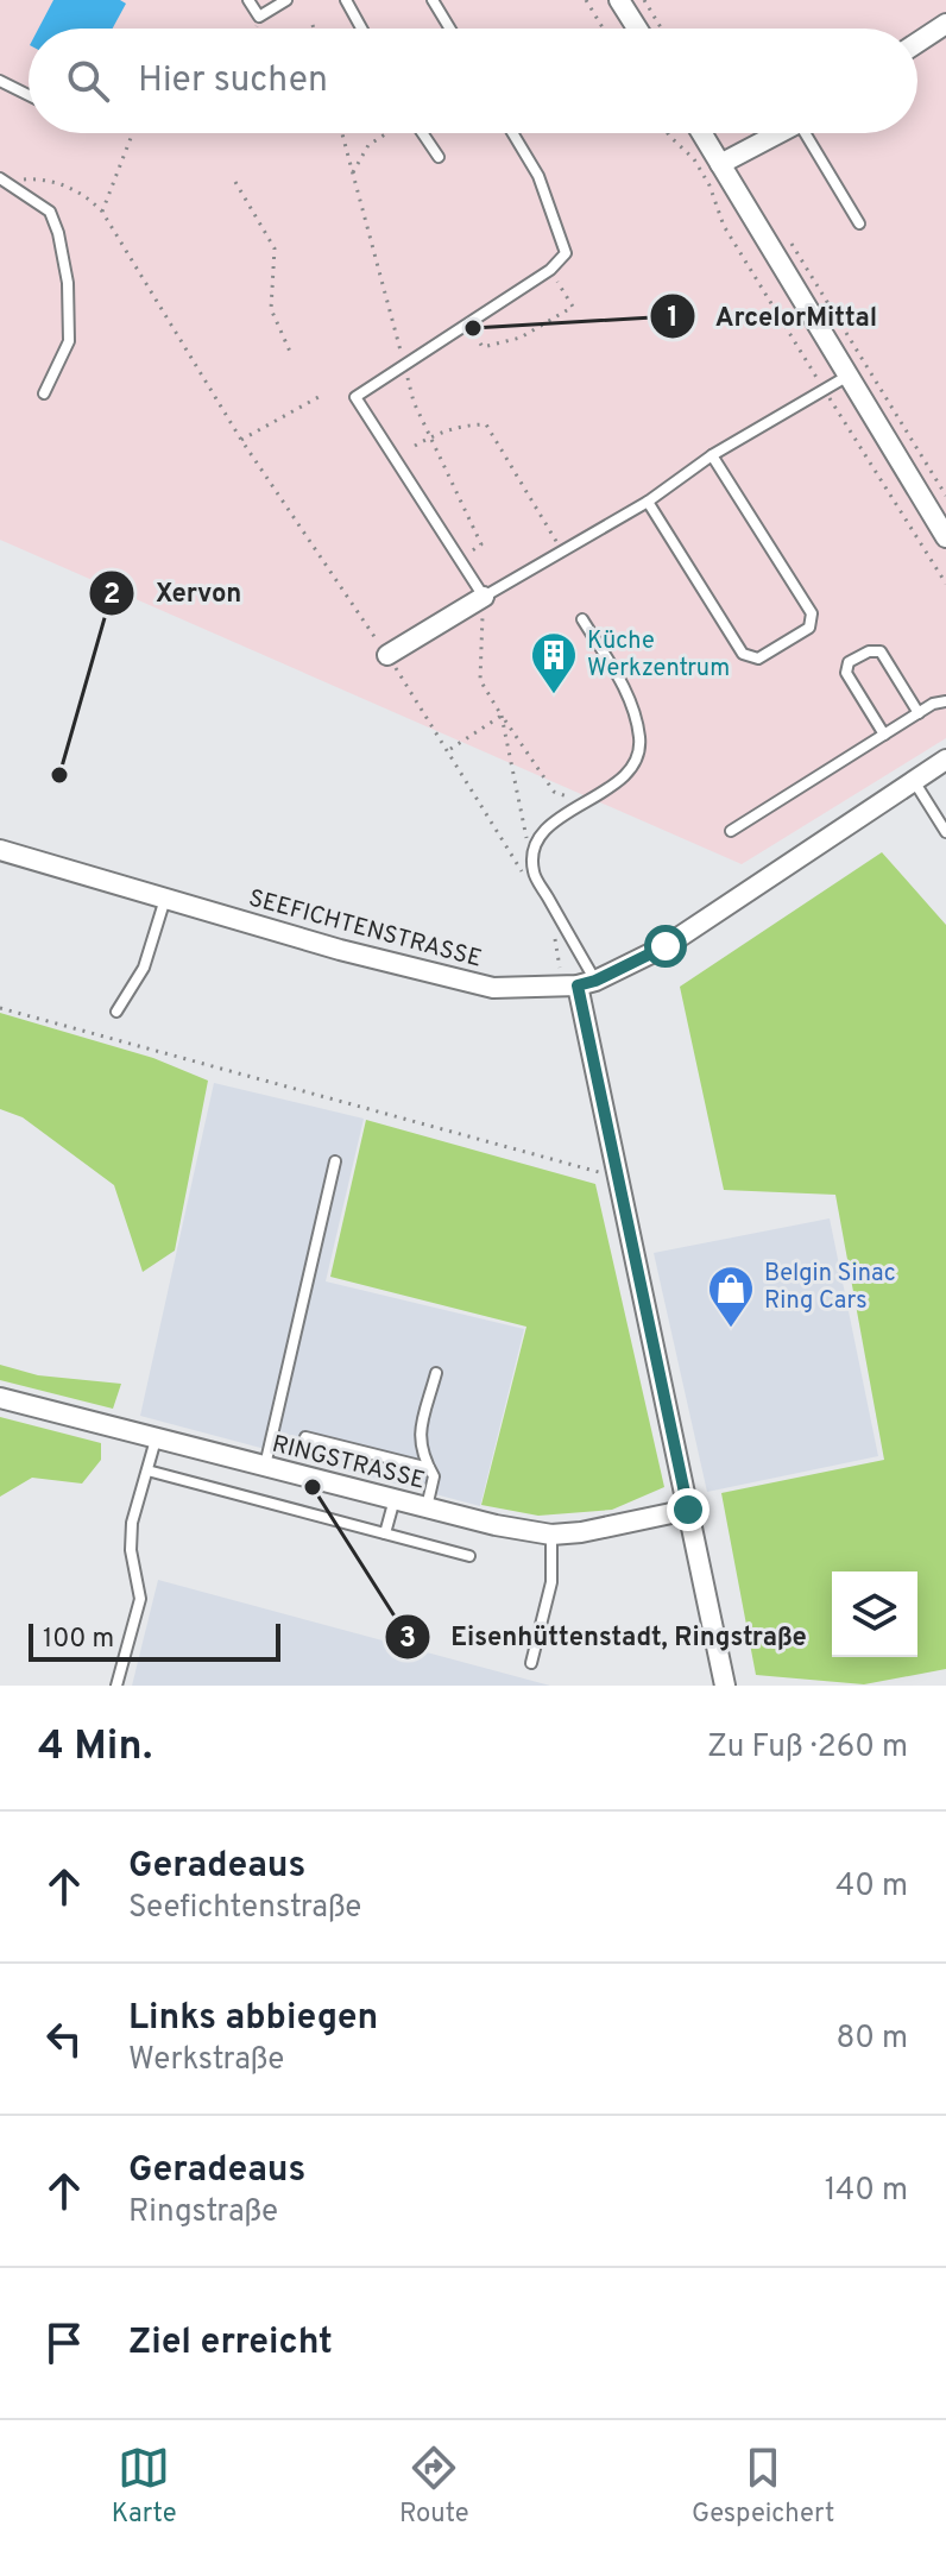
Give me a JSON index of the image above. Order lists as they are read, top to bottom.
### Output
{
  "streets": {
    "street": ["SEEFICHTENSTRASSE", "RINGSTRASSE"]
  },
  "places": {
    "other": ["ArcelorMittal", "Xervon", "Eisenhüttenstadt, Ringstraße"],
    "building": ["Küche Werkzentrum"],
    "shop": ["Belgin Sinac Ring Cars"]
  },
  "scale_bar": "100 m",
  "page": {
    "search": "Hier suchen",
    "scale": "100 m",
    "heading": ["4 Min.", "Zu Fuß · 260 m"],
    "list": [
      ["Geradeaus", "Seefichtenstraße", "40 m"],
      ["Links abbiegen", "Werkstraße", "80 m"],
      ["Geradeaus", "Ringstraße", "140 m"],
      "Ziel erreicht"
    ],
    "nav": ["Karte", "Route", "Gespeichert"]
  }
}
